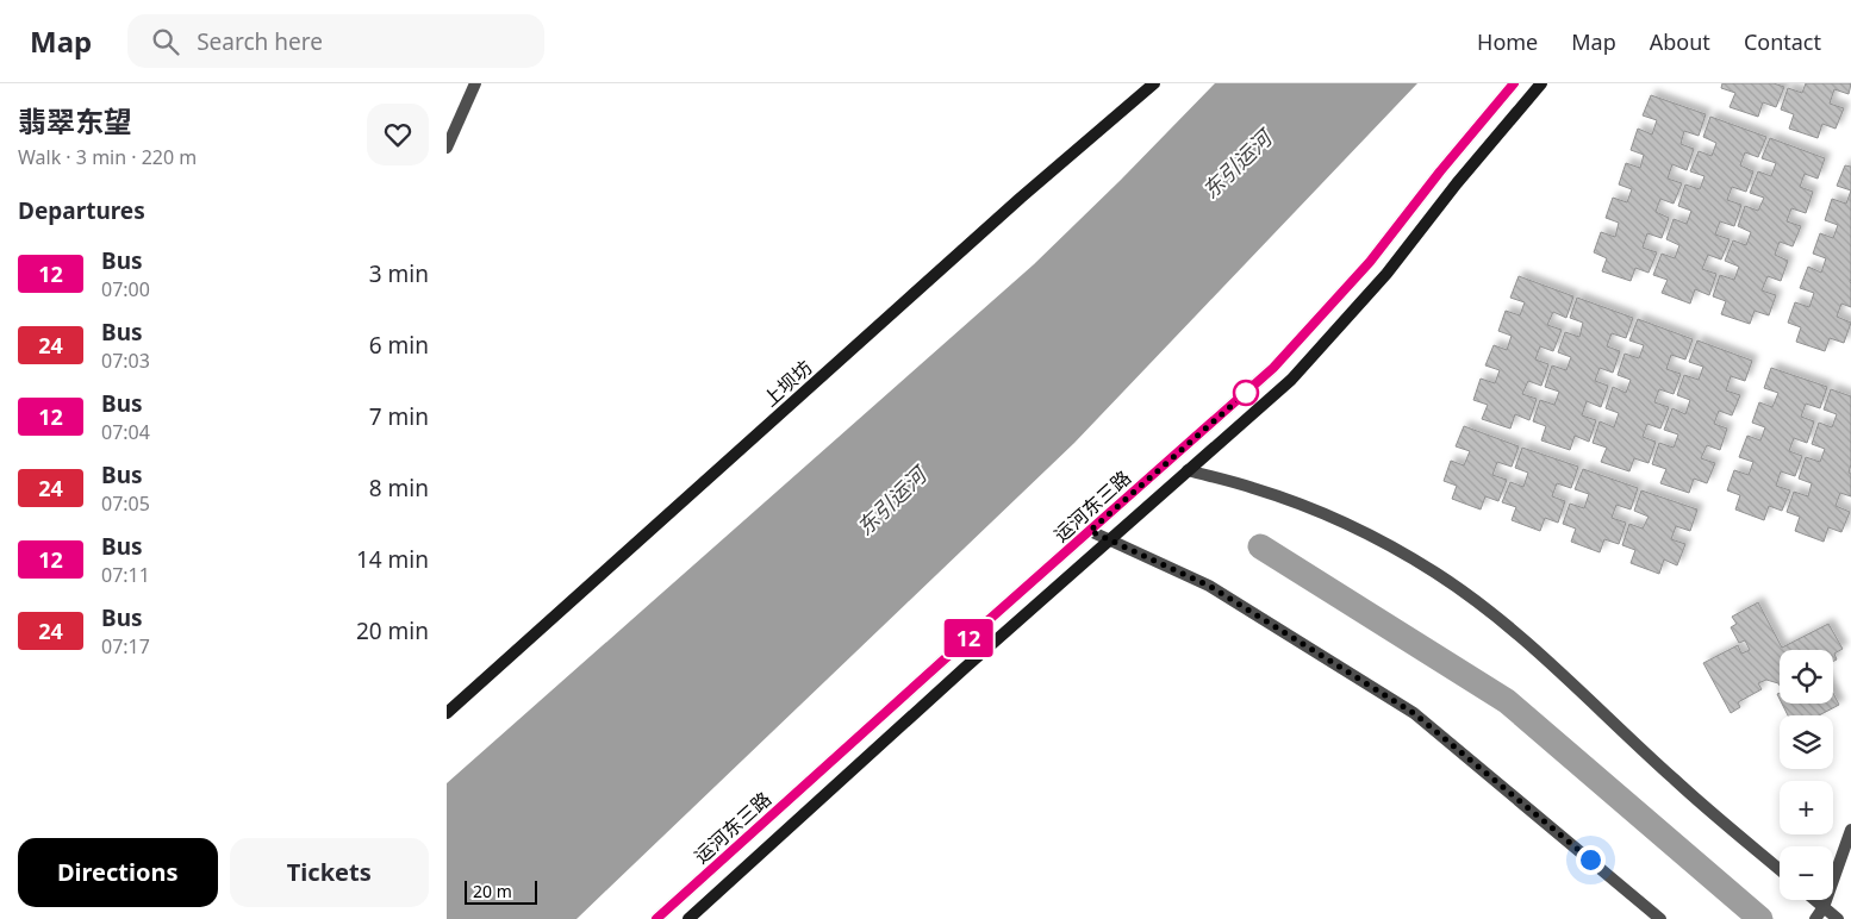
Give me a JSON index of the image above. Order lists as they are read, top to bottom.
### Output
{
  "streets": {
    "street": ["上坝坊", "运河东三路"]
  },
  "water": ["东引运河"],
  "lines": ["bus line 12"],
  "scale_bar": "20 m",
  "page": {
    "header": "Map",
    "search": "Search here",
    "nav": [
      "Home",
      "Map",
      "About",
      "Contact"
    ],
    "heading": [
      ["翡翠东望", "Walk · 3 min · 220 m"],
      "Departures"
    ],
    "on_map": "12",
    "list": [
      {
        "mark": "12",
        "name": "Bus",
        "note": "07:00",
        "value": "3 min"
      },
      {
        "mark": "24",
        "name": "Bus",
        "note": "07:03",
        "value": "6 min"
      },
      {
        "mark": "12",
        "name": "Bus",
        "note": "07:04",
        "value": "7 min"
      },
      {
        "mark": "24",
        "name": "Bus",
        "note": "07:05",
        "value": "8 min"
      },
      {
        "mark": "12",
        "name": "Bus",
        "note": "07:11",
        "value": "14 min"
      },
      {
        "mark": "24",
        "name": "Bus",
        "note": "07:17",
        "value": "20 min"
      }
    ],
    "map_buttons": ["+", "−"],
    "buttons": ["Directions", "Tickets"],
    "scale": "20 m"
  }
}
